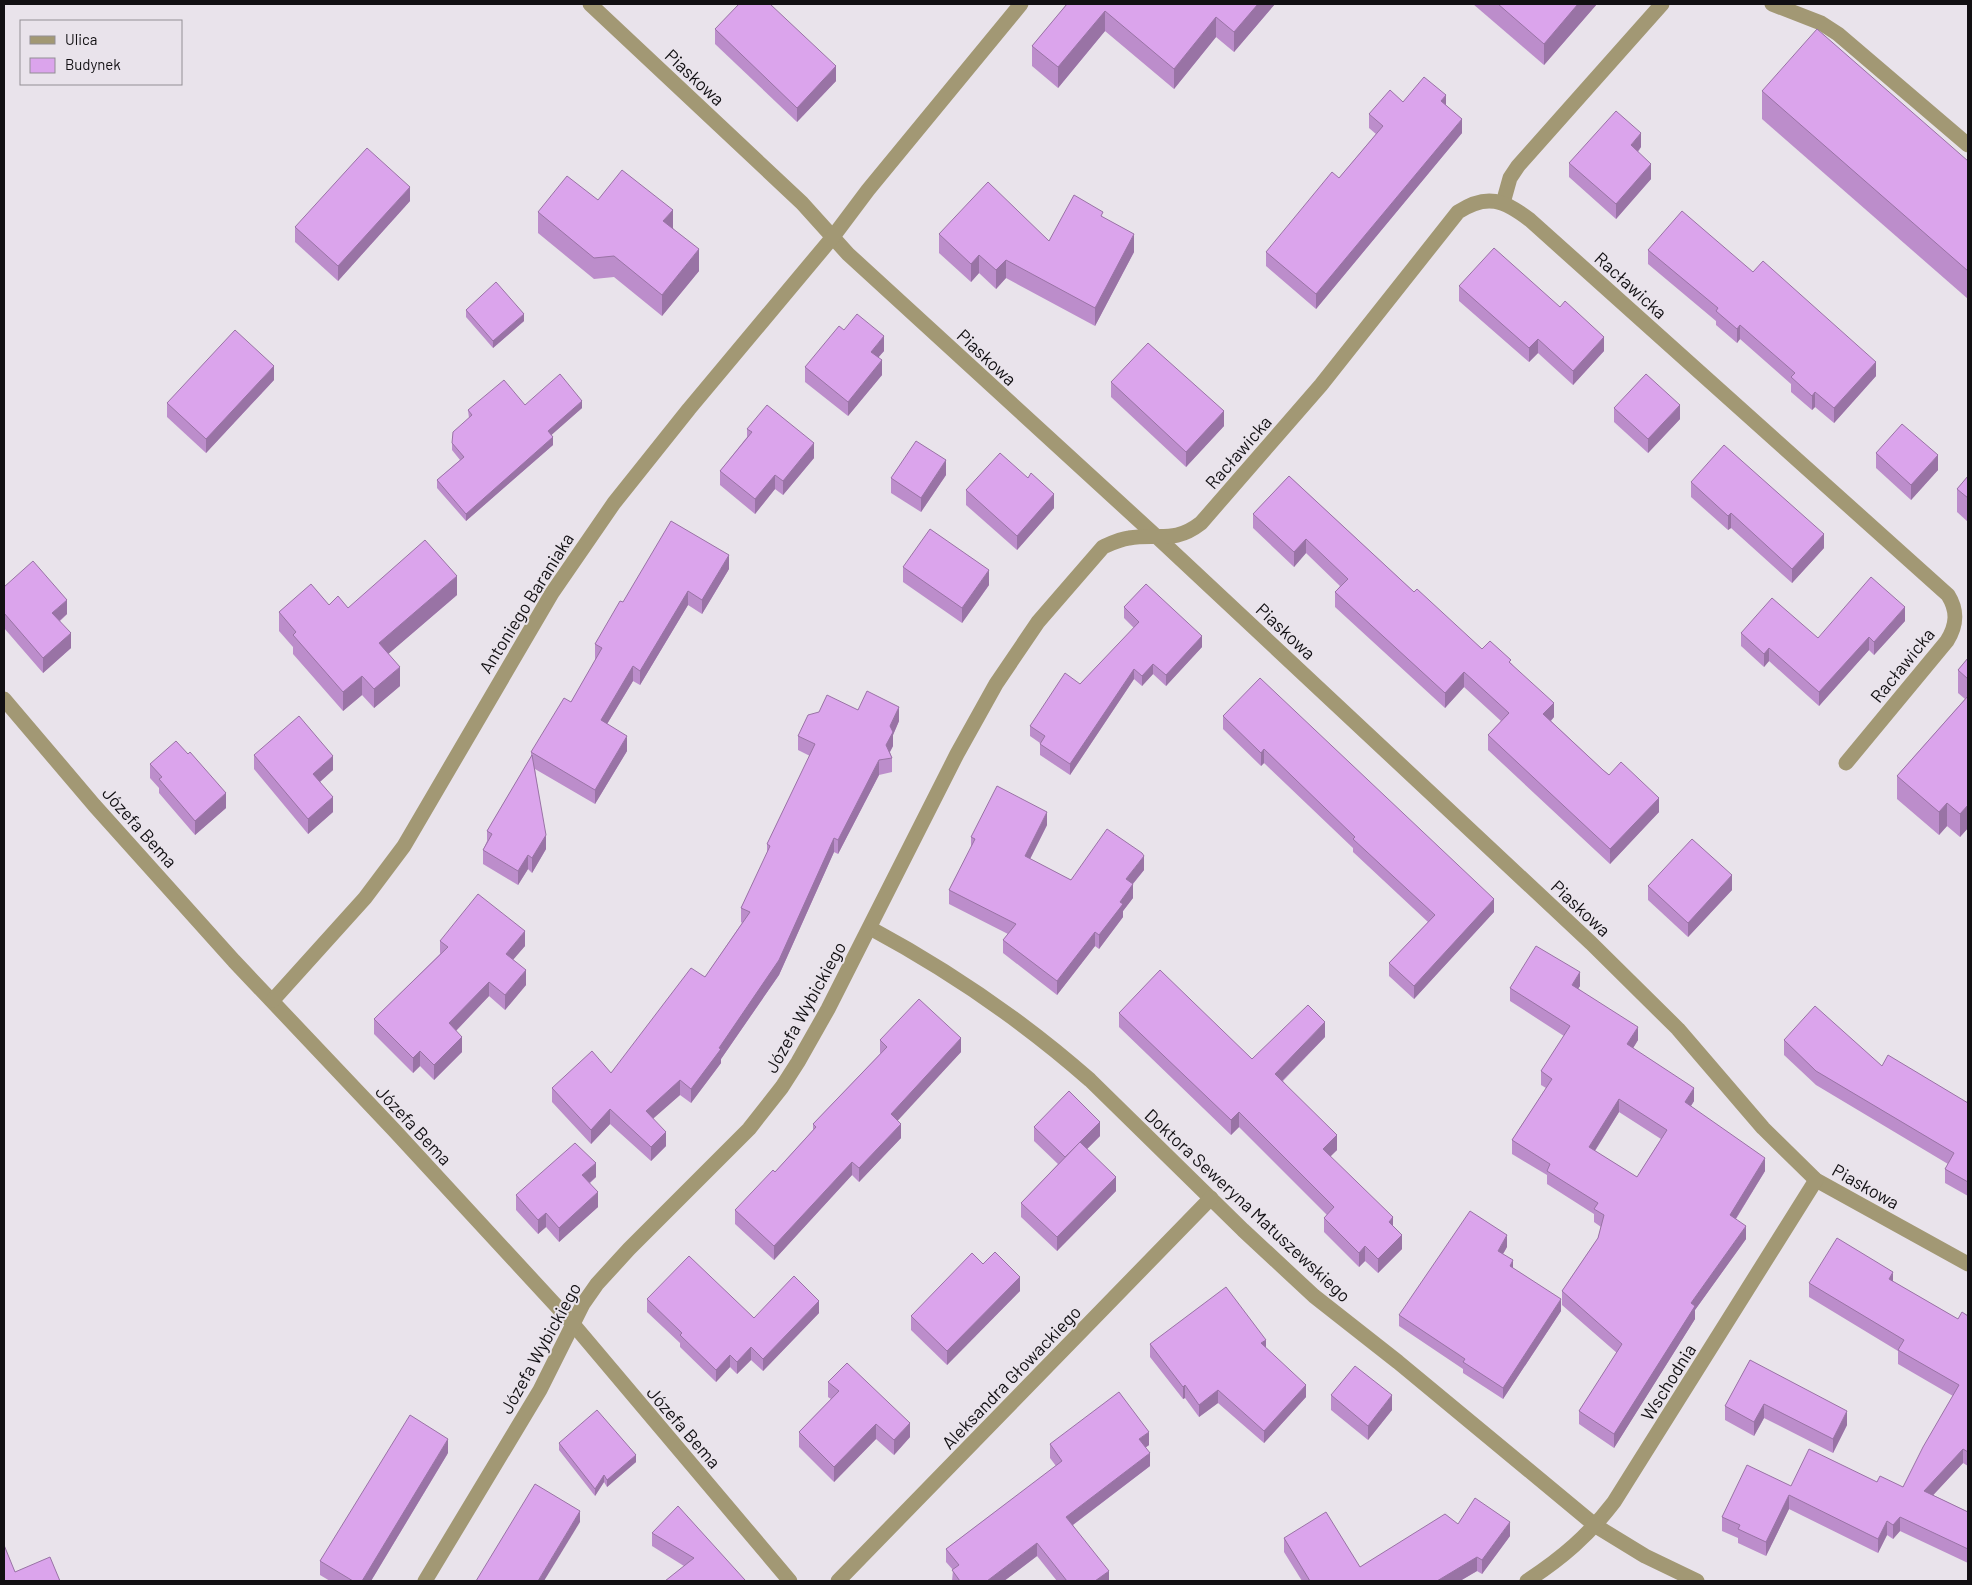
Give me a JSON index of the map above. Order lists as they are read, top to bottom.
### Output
{
  "streets": {
    "street": [
      "Piaskowa",
      "Racławicka",
      "Antoniego Baraniaka",
      "Józefa Bema",
      "Józefa Wybickiego",
      "Doktora Seweryna Matuszewskiego",
      "Aleksandra Głowackiego",
      "Wschodnia"
    ]
  },
  "crossings": [
    ["Piaskowa", "Racławicka"],
    ["Piaskowa", "Antoniego Baraniaka"],
    ["Piaskowa", "Józefa Wybickiego"],
    ["Piaskowa", "Wschodnia"],
    ["Racławicka", "Józefa Wybickiego"],
    ["Antoniego Baraniaka", "Józefa Bema"],
    ["Józefa Bema", "Józefa Wybickiego"],
    ["Józefa Wybickiego", "Doktora Seweryna Matuszewskiego"],
    ["Doktora Seweryna Matuszewskiego", "Aleksandra Głowackiego"],
    ["Doktora Seweryna Matuszewskiego", "Wschodnia"]
  ],
  "legend": ["Ulica", "Budynek"]
}
